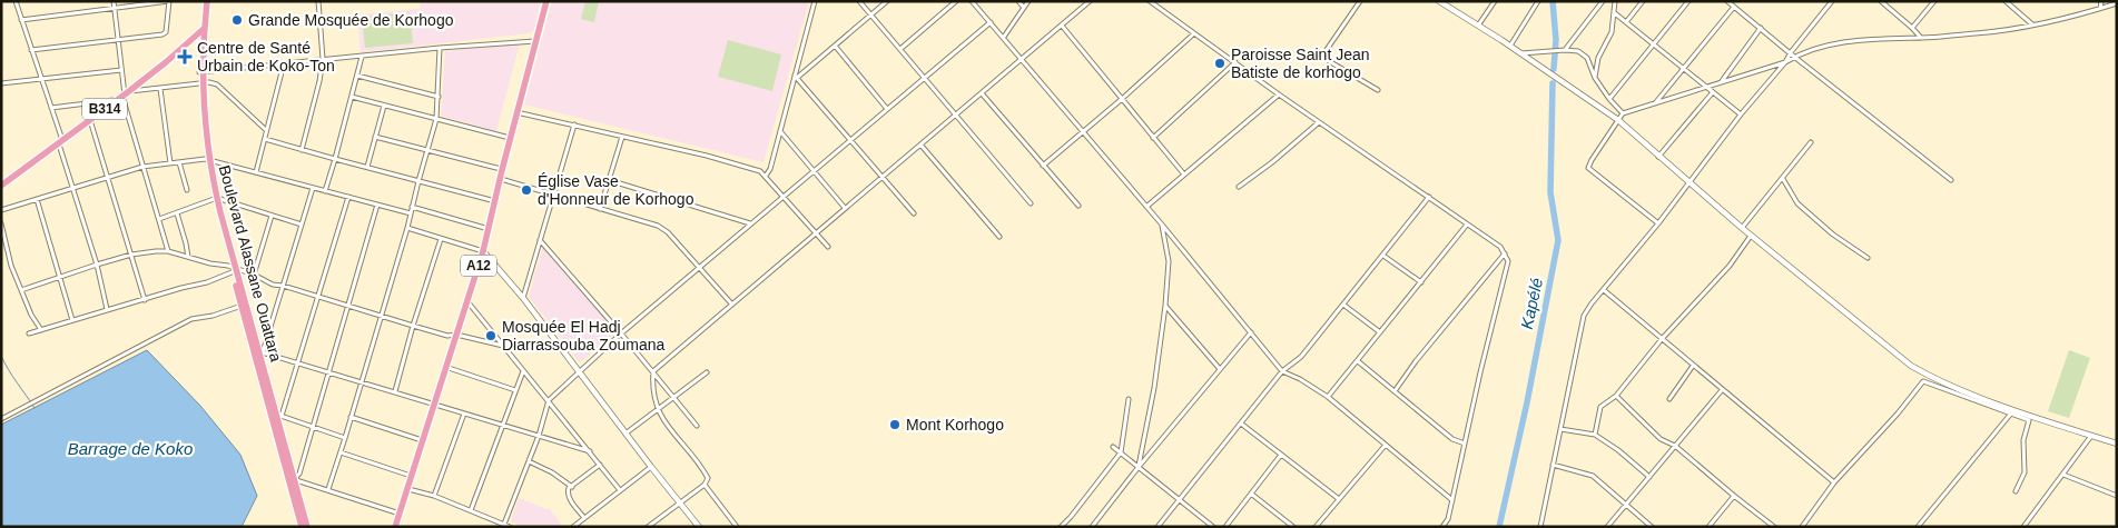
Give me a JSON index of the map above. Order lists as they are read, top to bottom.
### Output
{
  "streets": {
    "main road": ["B314", "Boulevard Alassane Ouattara", "A12"]
  },
  "crossings": [
    ["B314", "Boulevard Alassane Ouattara"]
  ],
  "water": ["Kapélé", "Barrage de Koko"],
  "places": {
    "other": [
      "Grande Mosquée de Korhogo",
      "Paroisse Saint Jean Batiste de korhogo",
      "Église Vase d'Honneur de Korhogo",
      "Mosquée El Hadj Diarrassouba Zoumana",
      "Mont Korhogo"
    ],
    "health": ["Centre de Santé Urbain de Koko-Ton"]
  }
}
